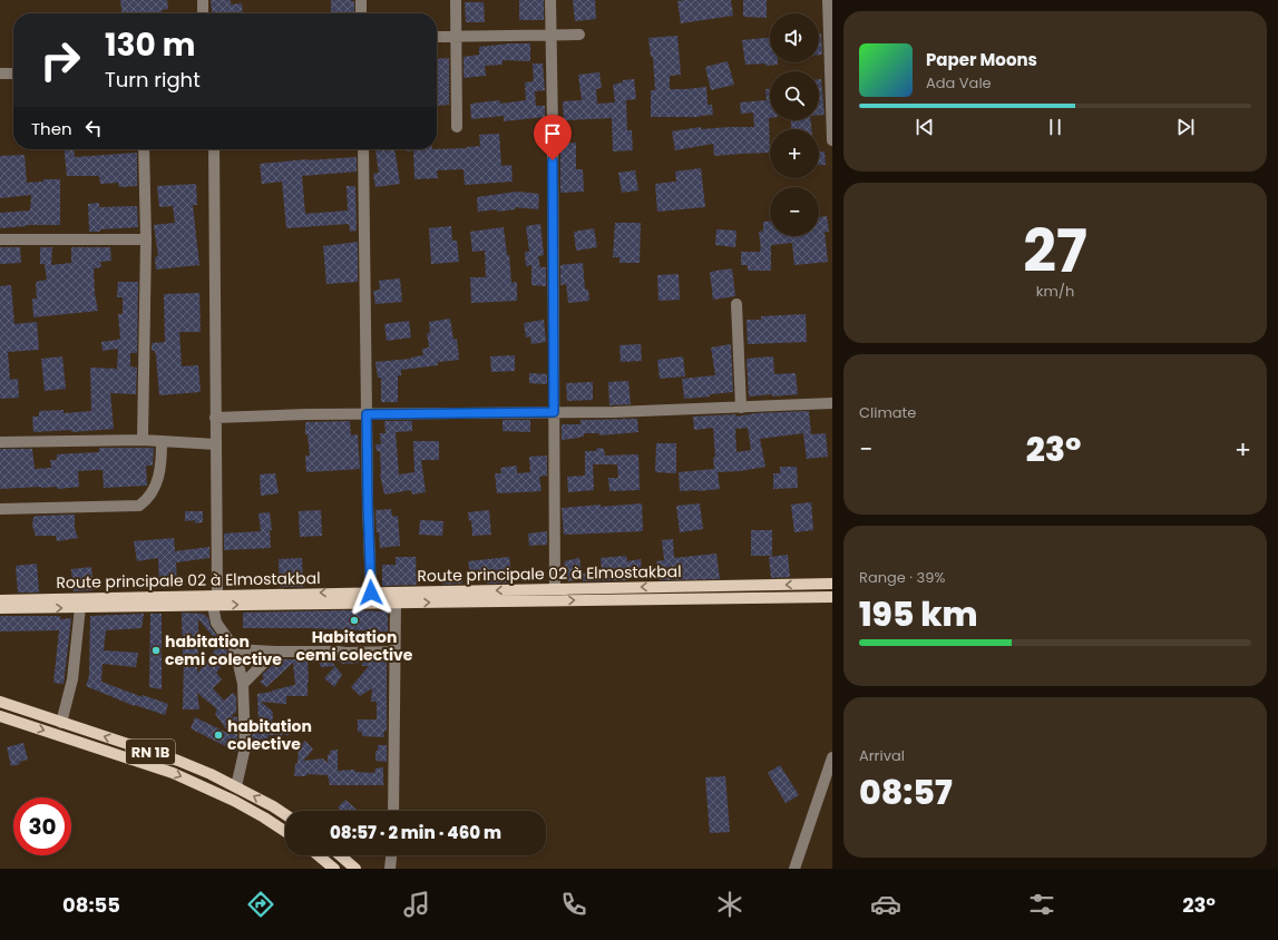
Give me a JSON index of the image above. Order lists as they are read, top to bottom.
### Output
{
  "streets": {
    "main road": ["Route principale 02 à Elmostakbal", "RN 1B"]
  },
  "places": ["Habitation cemi colective", "habitation cemi colective", "habitation colective"],
  "page": {
    "map_buttons": ["+", "−"],
    "turn": ["130 m", "Turn right"],
    "song": ["Paper Moons", "Ada Vale"],
    "then": "Then",
    "tile": [
      ["27", "km/h"],
      "Climate",
      ["Range · 39%", "195 km"],
      ["Arrival", "08:57"]
    ],
    "heat": ["−", "23°", "+"],
    "limit": "30",
    "trip": "08:57 · 2 min · 460 m",
    "tabs": ["08:55", "23°"]
  }
}
